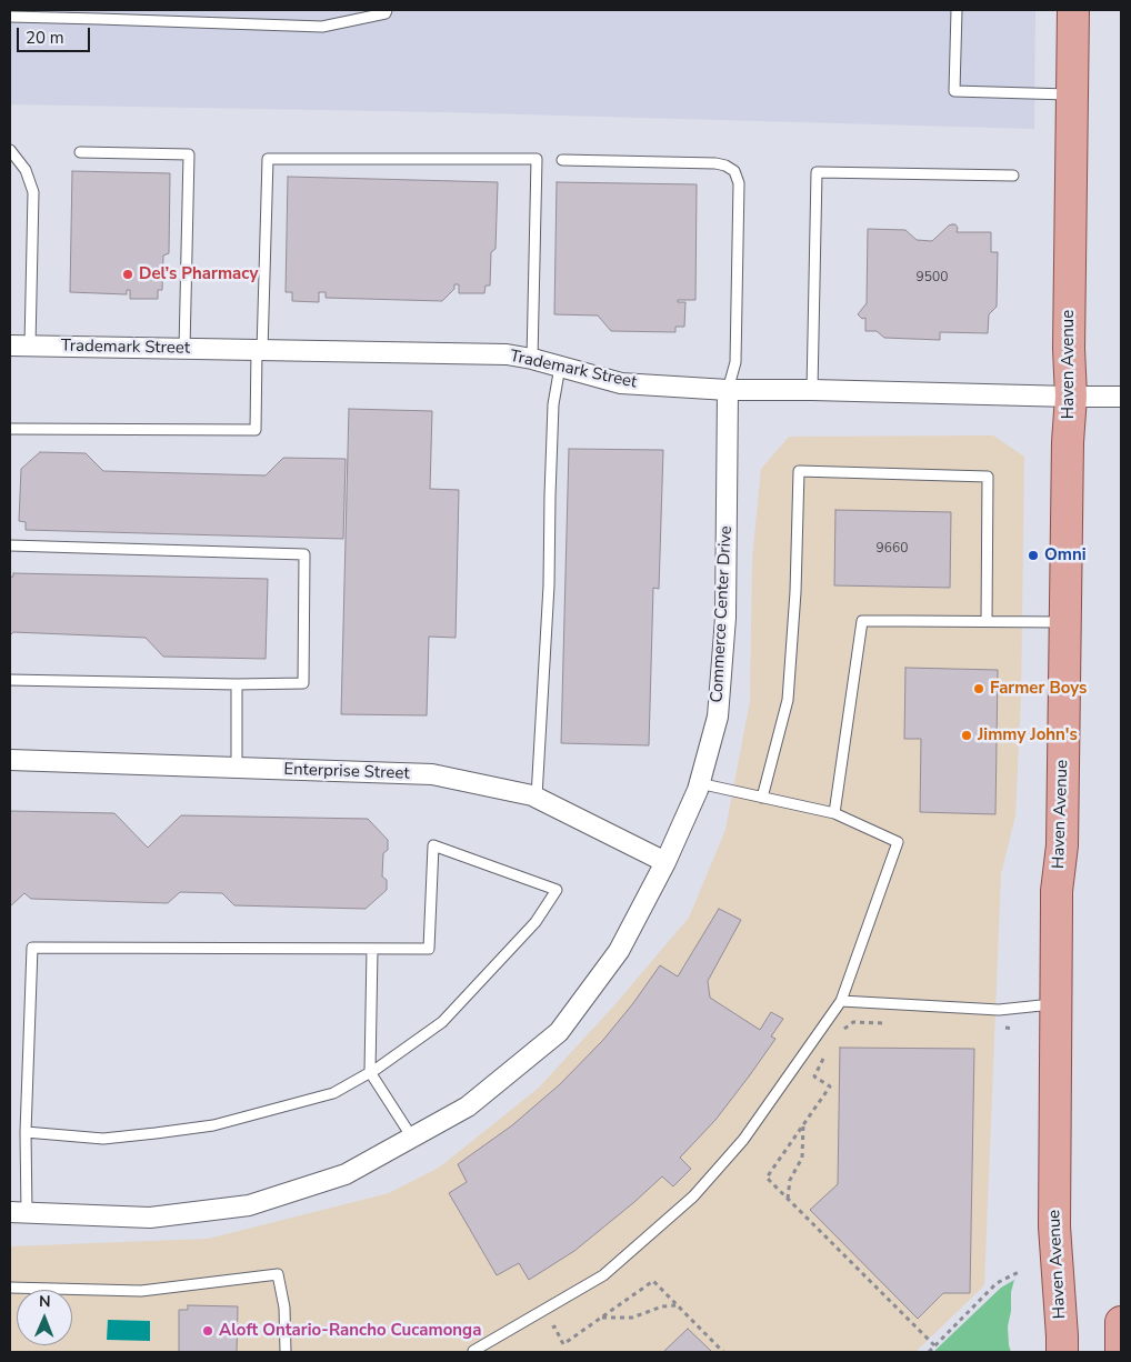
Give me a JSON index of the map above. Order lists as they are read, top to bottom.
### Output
{
  "streets": {
    "main road": ["Haven Avenue"],
    "street": ["Trademark Street", "Commerce Center Drive", "Enterprise Street"]
  },
  "crossings": [
    ["Trademark Street", "Haven Avenue"],
    ["Trademark Street", "Commerce Center Drive"],
    ["Commerce Center Drive", "Enterprise Street"]
  ],
  "places": [
    "Del’s Pharmacy",
    "Omni",
    "Farmer Boys",
    "Jimmy John's",
    "Aloft Ontario-Rancho Cucamonga"
  ],
  "house_numbers": ["9500", "9660"],
  "scale_bar": "20 m",
  "north": "top"
}
